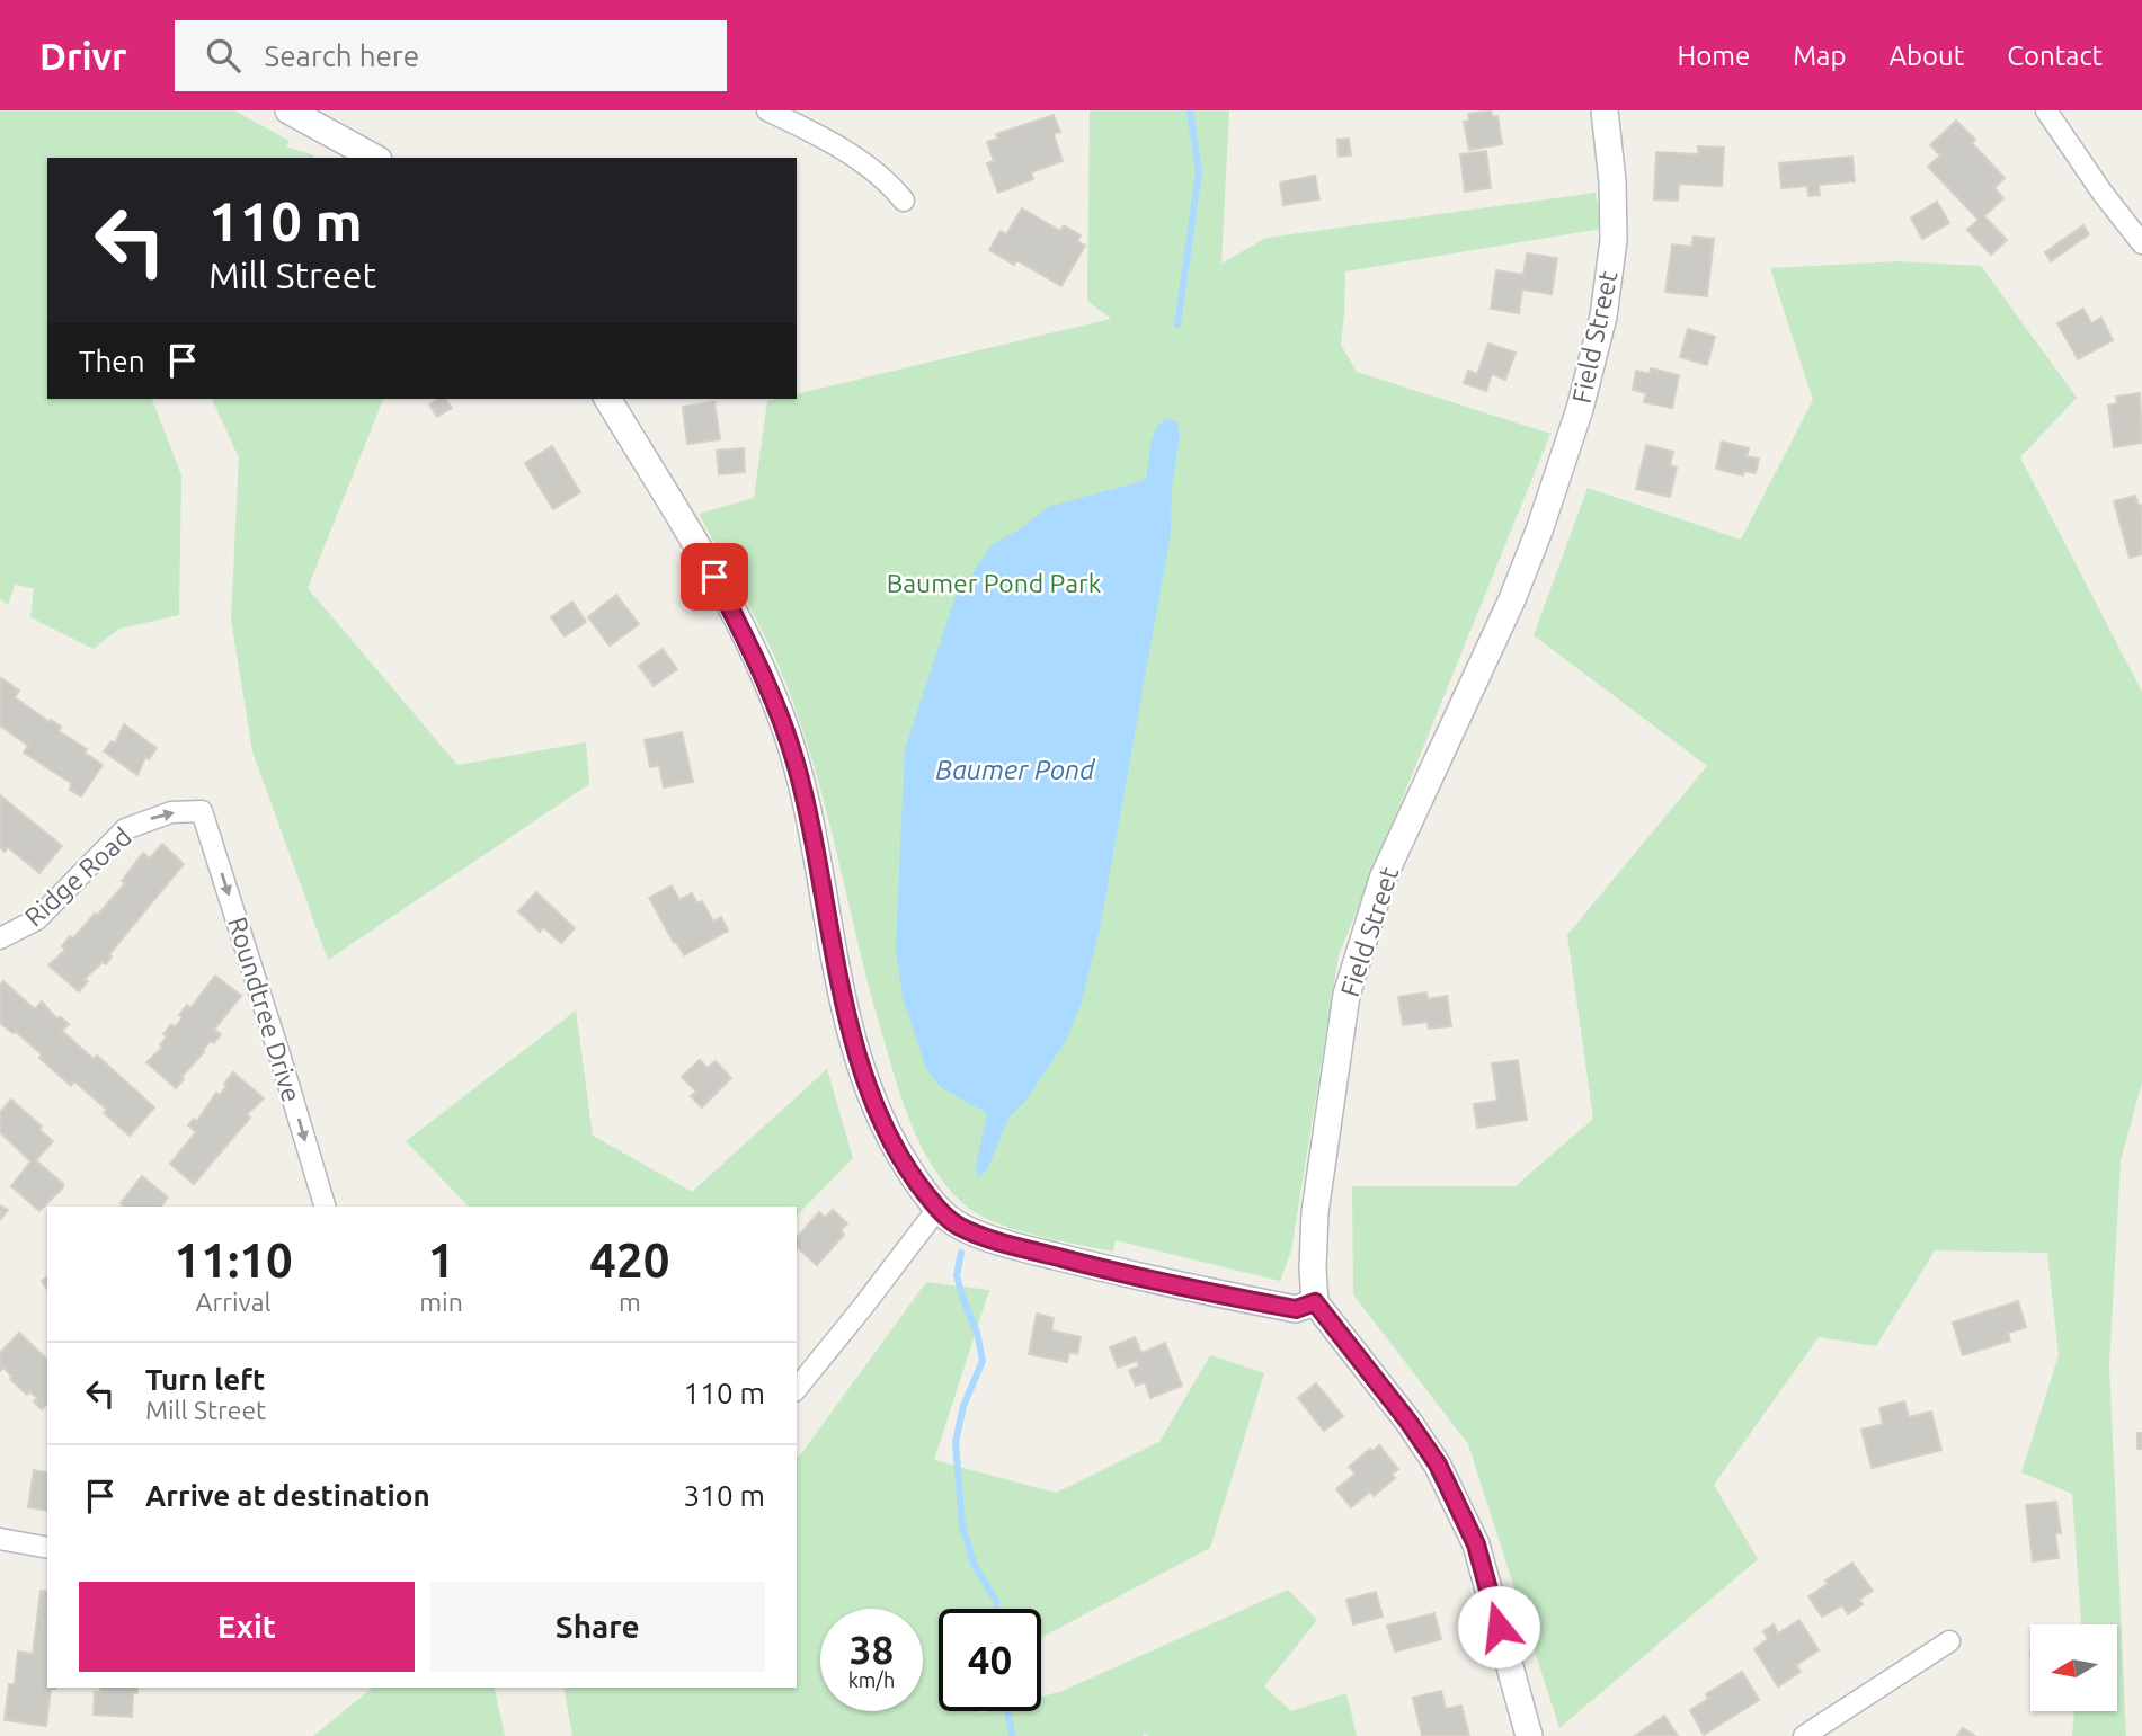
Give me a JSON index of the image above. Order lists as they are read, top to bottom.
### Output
{
  "streets": {
    "street": ["Field Street", "Ridge Road", "Roundtree Drive"]
  },
  "crossings": [
    ["Ridge Road", "Roundtree Drive"]
  ],
  "one_way": ["Ridge Road", "Roundtree Drive"],
  "water": ["Baumer Pond"],
  "parks": ["Baumer Pond Park"],
  "north": "left",
  "page": {
    "header": "Drivr",
    "search": "Search here",
    "nav": [
      "Home",
      "Map",
      "About",
      "Contact"
    ],
    "turn": ["110 m", "Mill Street"],
    "then": "Then",
    "eta": [
      "11:10",
      "Arrival",
      "1",
      "min",
      "420",
      "m"
    ],
    "list": [
      {
        "name": "Turn left",
        "note": "Mill Street",
        "value": "110 m"
      },
      {
        "name": "Arrive at destination",
        "value": "310 m"
      }
    ],
    "buttons": ["Exit", "Share"],
    "speed": "38 km/h",
    "limit": "40"
  }
}
